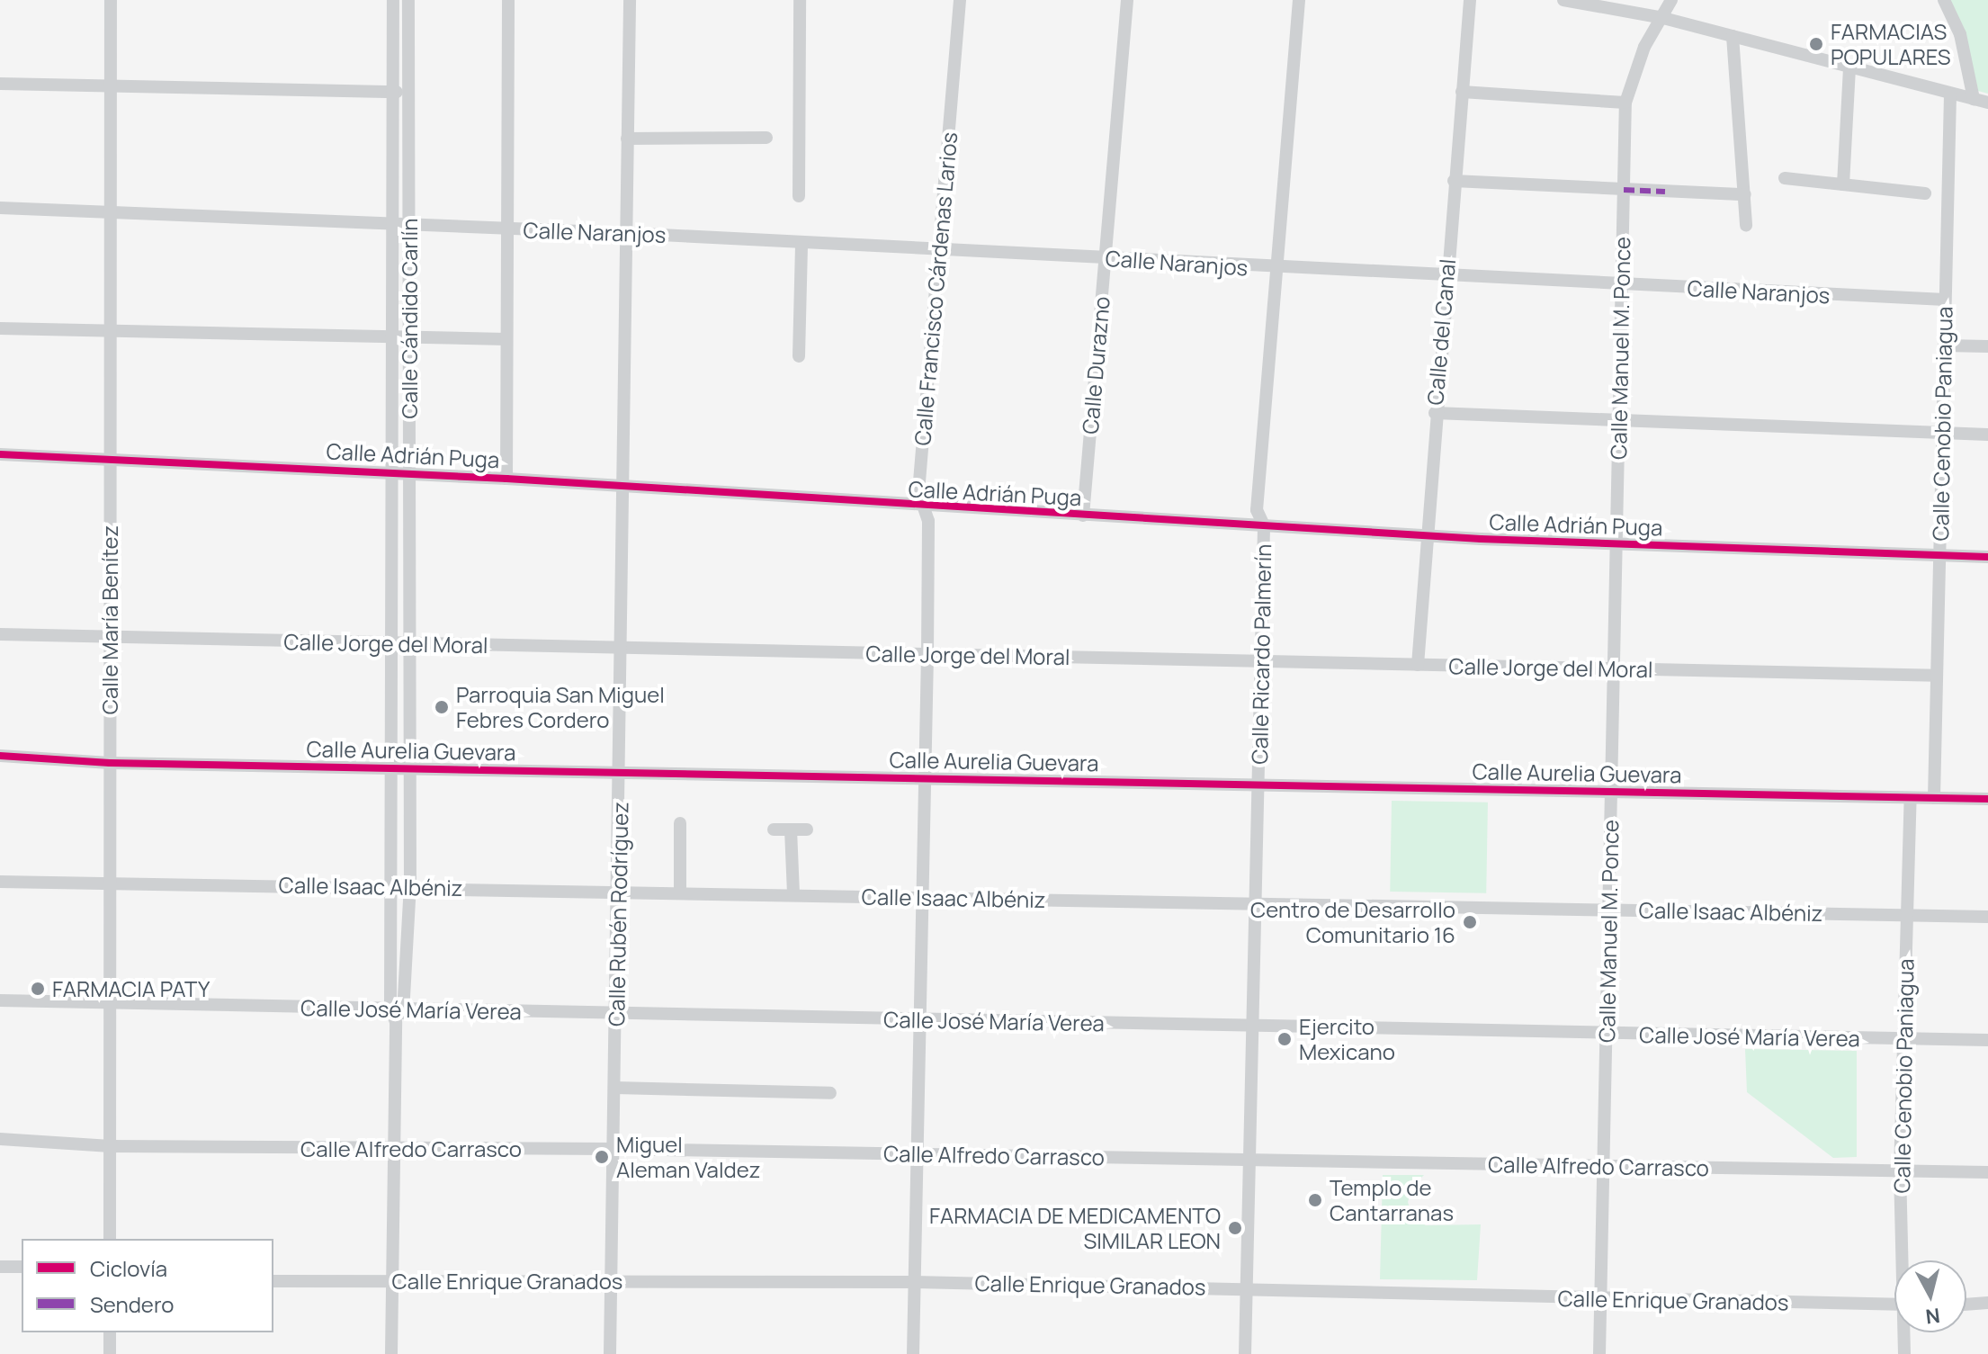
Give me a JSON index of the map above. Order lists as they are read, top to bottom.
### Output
{
  "streets": {
    "street": [
      "Calle Naranjos",
      "Calle Francisco Cárdenas Larios",
      "Calle Cándido Carlín",
      "Calle del Canal",
      "Calle Manuel M. Ponce",
      "Calle Durazno",
      "Calle Cenobio Paniagua",
      "Calle Adrián Puga",
      "Calle María Benítez",
      "Calle Jorge del Moral",
      "Calle Ricardo Palmerín",
      "Calle Aurelia Guevara",
      "Calle Isaac Albéniz",
      "Calle Rubén Rodríguez",
      "Calle José María Verea",
      "Calle Alfredo Carrasco",
      "Calle Enrique Granados"
    ]
  },
  "crossings": [
    ["Calle Naranjos", "Calle Francisco Cárdenas Larios"],
    ["Calle Naranjos", "Calle Cándido Carlín"],
    ["Calle Naranjos", "Calle del Canal"],
    ["Calle Naranjos", "Calle Manuel M. Ponce"],
    ["Calle Naranjos", "Calle Durazno"],
    ["Calle Naranjos", "Calle Cenobio Paniagua"],
    ["Calle Naranjos", "Calle María Benítez"],
    ["Calle Naranjos", "Calle Ricardo Palmerín"],
    ["Calle Naranjos", "Calle Rubén Rodríguez"],
    ["Calle Francisco Cárdenas Larios", "Calle Adrián Puga"],
    ["Calle Francisco Cárdenas Larios", "Calle Jorge del Moral"],
    ["Calle Francisco Cárdenas Larios", "Calle Aurelia Guevara"],
    ["Calle Francisco Cárdenas Larios", "Calle Isaac Albéniz"],
    ["Calle Francisco Cárdenas Larios", "Calle José María Verea"],
    ["Calle Francisco Cárdenas Larios", "Calle Alfredo Carrasco"],
    ["Calle Francisco Cárdenas Larios", "Calle Enrique Granados"],
    ["Calle Cándido Carlín", "Calle Adrián Puga"],
    ["Calle Cándido Carlín", "Calle Jorge del Moral"],
    ["Calle Cándido Carlín", "Calle Aurelia Guevara"],
    ["Calle Cándido Carlín", "Calle Isaac Albéniz"],
    ["Calle Cándido Carlín", "Calle José María Verea"],
    ["Calle Cándido Carlín", "Calle Alfredo Carrasco"],
    ["Calle Cándido Carlín", "Calle Enrique Granados"],
    ["Calle del Canal", "Calle Adrián Puga"],
    ["Calle del Canal", "Calle Jorge del Moral"],
    ["Calle Manuel M. Ponce", "Calle Adrián Puga"],
    ["Calle Manuel M. Ponce", "Calle Jorge del Moral"],
    ["Calle Manuel M. Ponce", "Calle Aurelia Guevara"],
    ["Calle Manuel M. Ponce", "Calle Isaac Albéniz"],
    ["Calle Manuel M. Ponce", "Calle José María Verea"],
    ["Calle Manuel M. Ponce", "Calle Alfredo Carrasco"],
    ["Calle Manuel M. Ponce", "Calle Enrique Granados"],
    ["Calle Durazno", "Calle Adrián Puga"],
    ["Calle Cenobio Paniagua", "Calle Adrián Puga"],
    ["Calle Cenobio Paniagua", "Calle Jorge del Moral"],
    ["Calle Cenobio Paniagua", "Calle Aurelia Guevara"],
    ["Calle Cenobio Paniagua", "Calle Isaac Albéniz"],
    ["Calle Cenobio Paniagua", "Calle José María Verea"],
    ["Calle Cenobio Paniagua", "Calle Alfredo Carrasco"],
    ["Calle Adrián Puga", "Calle María Benítez"],
    ["Calle Adrián Puga", "Calle Ricardo Palmerín"],
    ["Calle Adrián Puga", "Calle Rubén Rodríguez"],
    ["Calle María Benítez", "Calle Jorge del Moral"],
    ["Calle María Benítez", "Calle Aurelia Guevara"],
    ["Calle María Benítez", "Calle Isaac Albéniz"],
    ["Calle María Benítez", "Calle José María Verea"],
    ["Calle María Benítez", "Calle Alfredo Carrasco"],
    ["Calle Jorge del Moral", "Calle Ricardo Palmerín"],
    ["Calle Jorge del Moral", "Calle Rubén Rodríguez"],
    ["Calle Ricardo Palmerín", "Calle Aurelia Guevara"],
    ["Calle Ricardo Palmerín", "Calle Isaac Albéniz"],
    ["Calle Ricardo Palmerín", "Calle José María Verea"],
    ["Calle Ricardo Palmerín", "Calle Alfredo Carrasco"],
    ["Calle Ricardo Palmerín", "Calle Enrique Granados"],
    ["Calle Aurelia Guevara", "Calle Rubén Rodríguez"],
    ["Calle Isaac Albéniz", "Calle Rubén Rodríguez"],
    ["Calle Rubén Rodríguez", "Calle José María Verea"],
    ["Calle Rubén Rodríguez", "Calle Alfredo Carrasco"],
    ["Calle Rubén Rodríguez", "Calle Enrique Granados"]
  ],
  "places": [
    "FARMACIAS POPULARES",
    "Parroquia San Miguel Febres Cordero",
    "Centro de Desarrollo Comunitario 16",
    "FARMACIA PATY",
    "Ejercito Mexicano",
    "Miguel Aleman Valdez",
    "Templo de Cantarranas",
    "FARMACIA DE MEDICAMENTO SIMILAR LEON"
  ],
  "legend": ["Ciclovía", "Sendero"],
  "north": "bottom"
}
